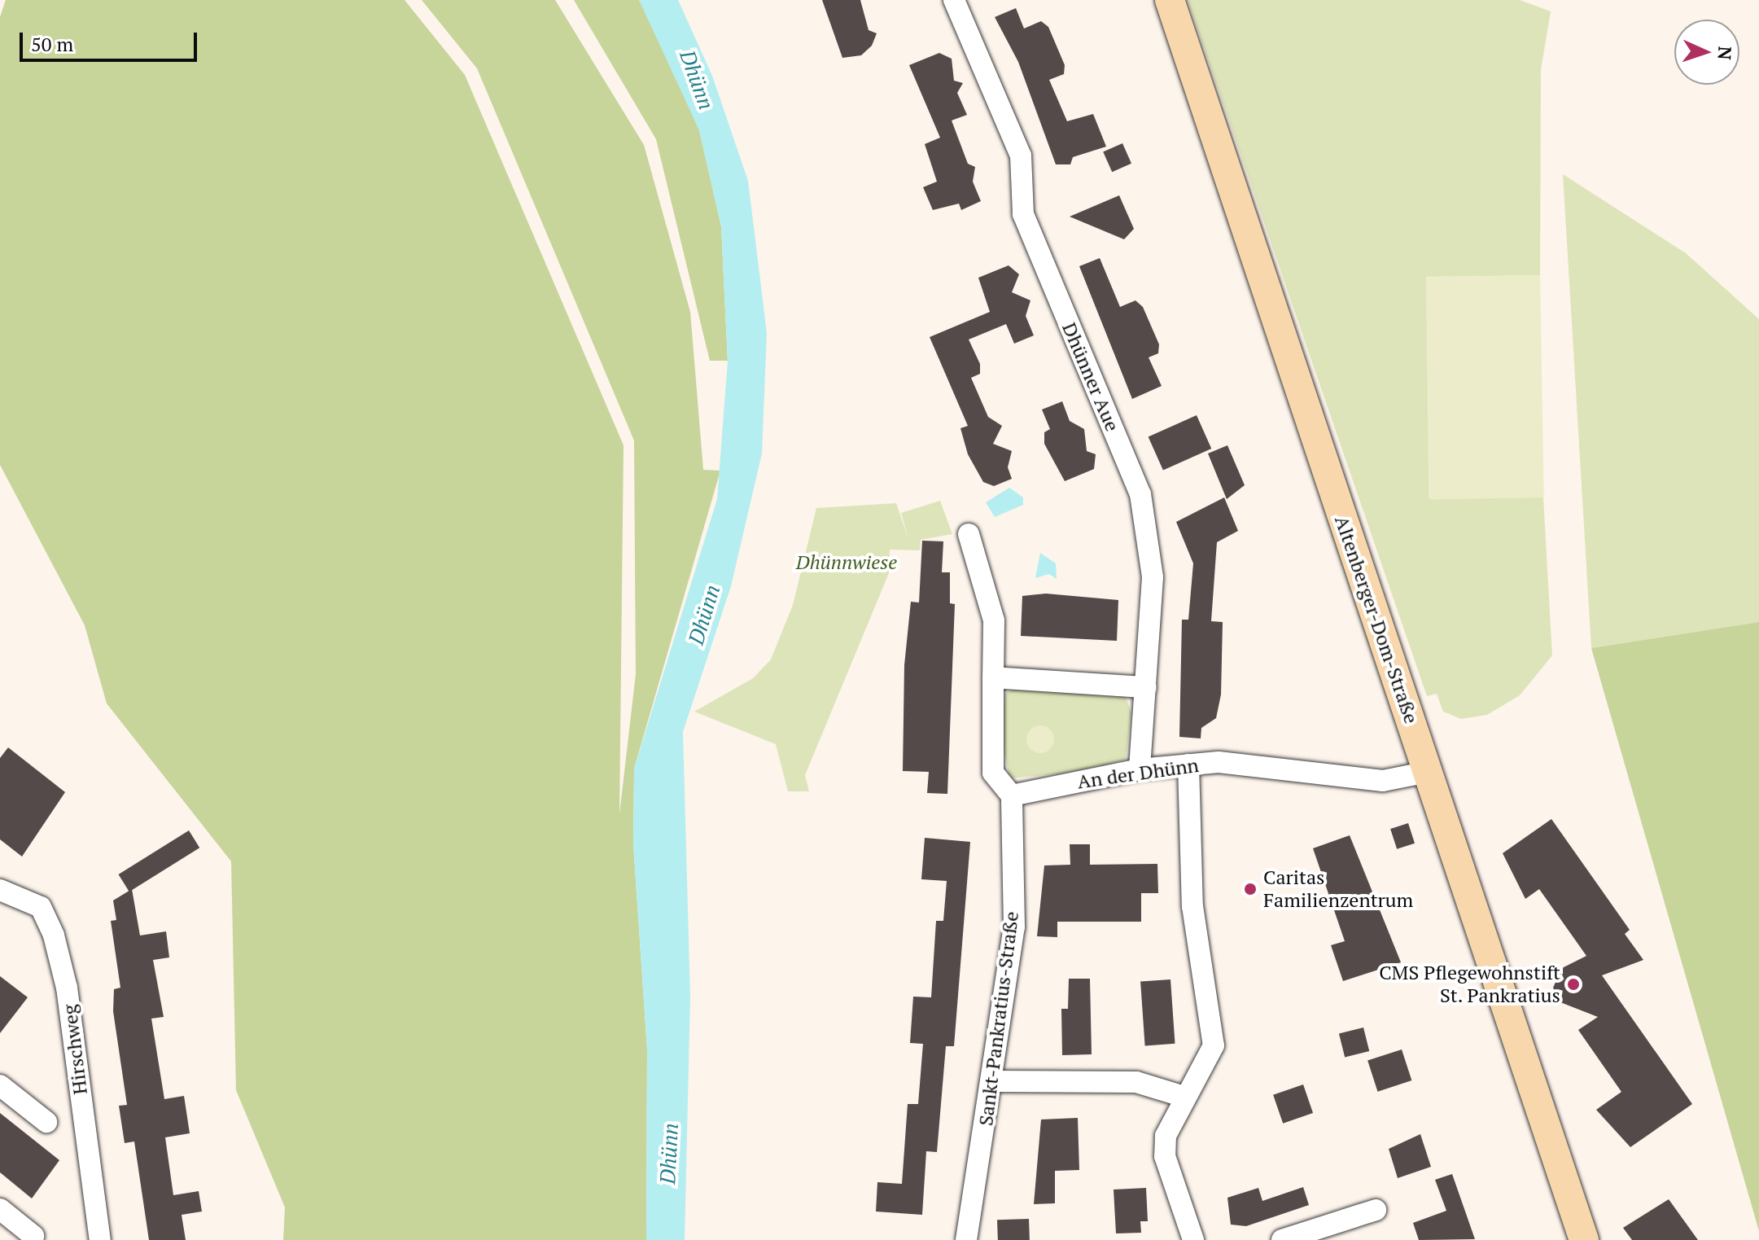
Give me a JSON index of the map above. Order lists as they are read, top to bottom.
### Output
{
  "streets": {
    "main road": ["Altenberger-Dom-Straße"],
    "street": [
      "Dhünner Aue",
      "An der Dhünn",
      "Sankt-Pankratius-Straße",
      "Hirschweg"
    ]
  },
  "crossings": [
    ["Dhünner Aue", "An der Dhünn"],
    ["Altenberger-Dom-Straße", "An der Dhünn"],
    ["An der Dhünn", "Sankt-Pankratius-Straße"]
  ],
  "water": ["Dhünn"],
  "parks": ["Dhünnwiese"],
  "places": ["Caritas Familienzentrum", "CMS Pflegewohnstift St. Pankratius"],
  "scale_bar": "50 m",
  "north": "right"
}
